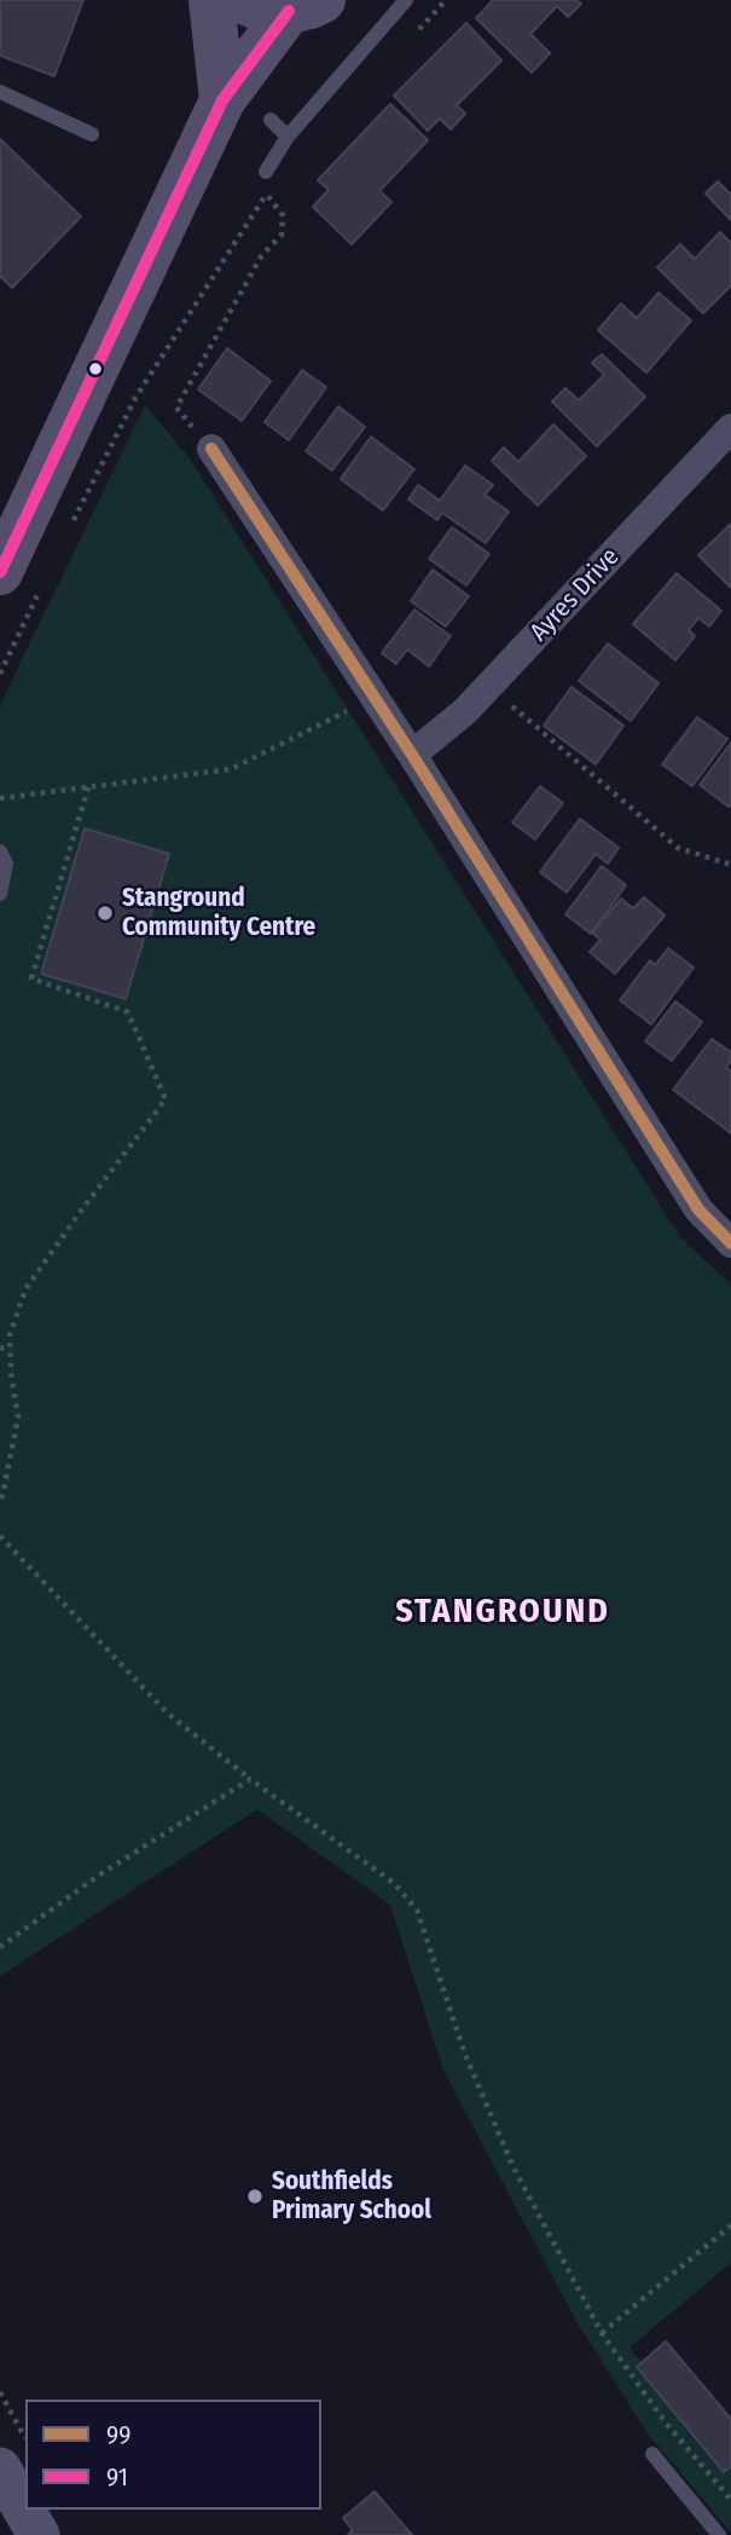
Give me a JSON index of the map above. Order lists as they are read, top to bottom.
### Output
{
  "streets": {
    "street": ["Ayres Drive"]
  },
  "districts": ["STANGROUND"],
  "places": ["Stanground Community Centre", "Southfields Primary School"],
  "lines": ["transit line 91", "transit line 99"],
  "legend": ["99", "91"]
}
